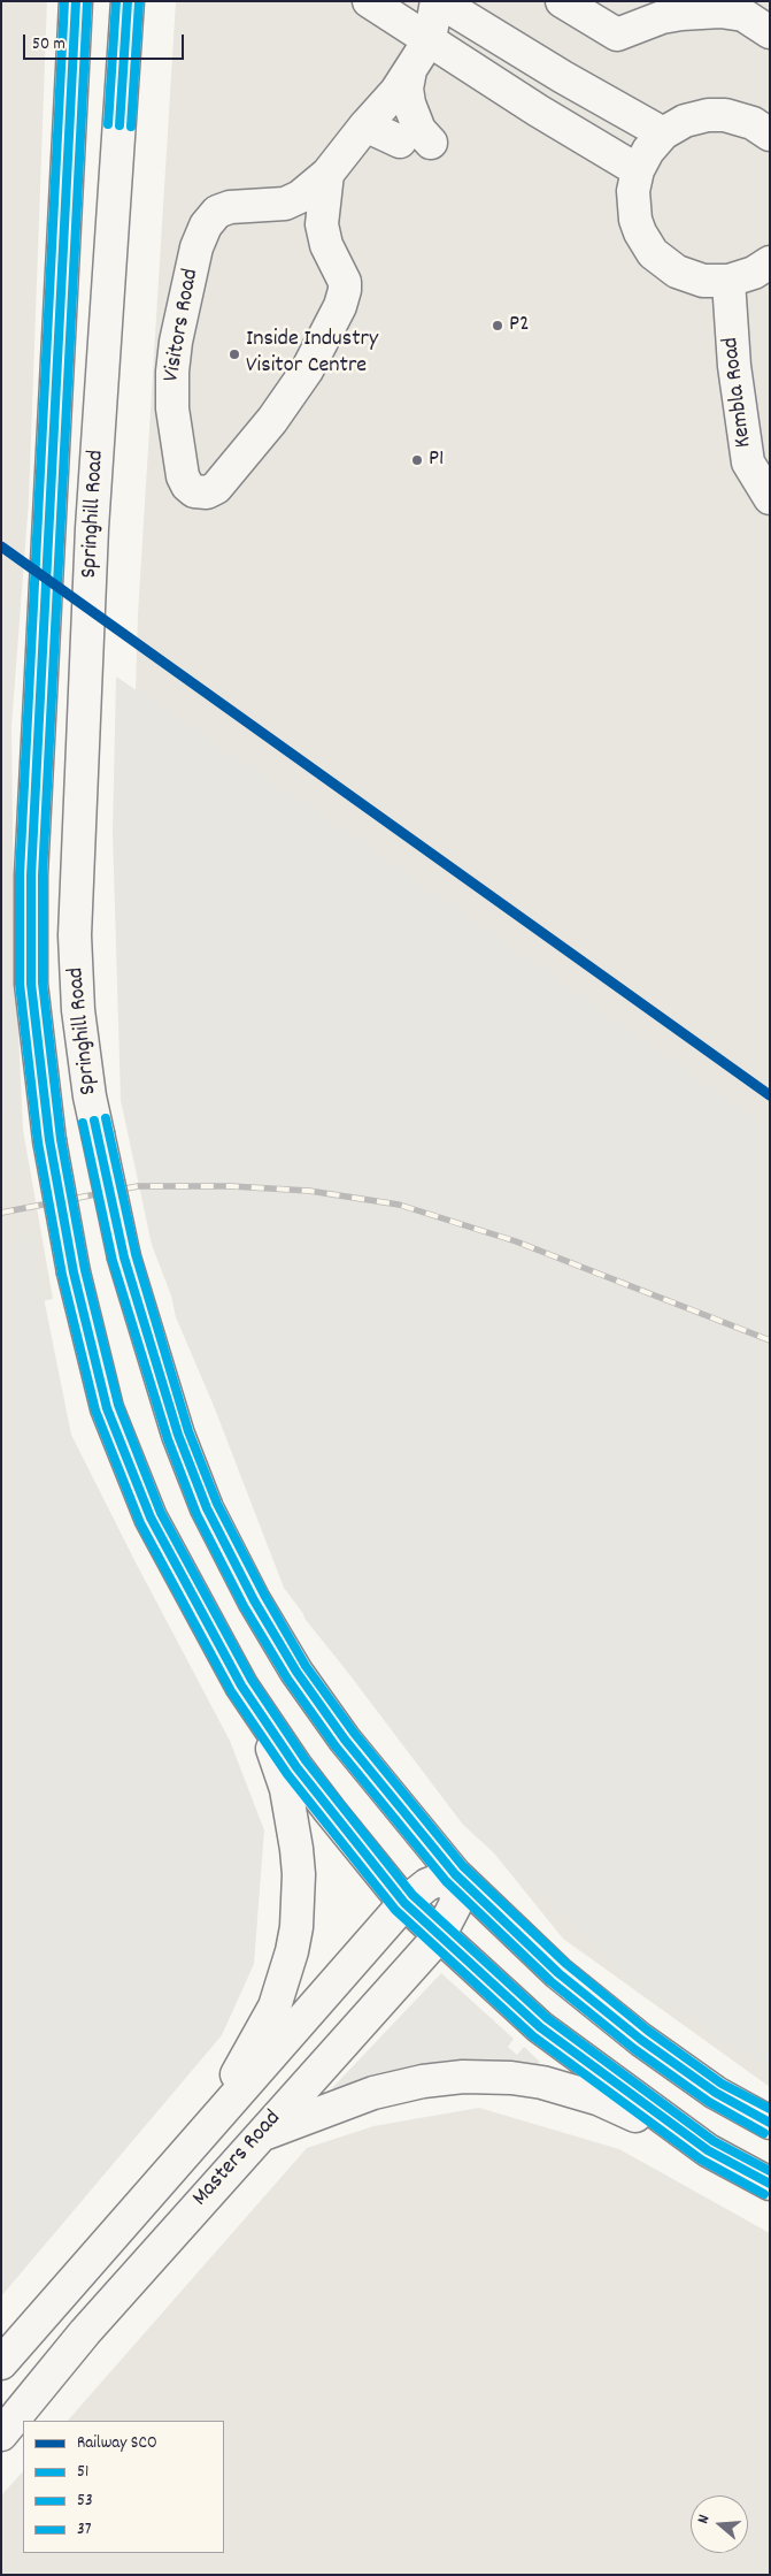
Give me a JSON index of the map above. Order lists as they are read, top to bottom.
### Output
{
  "streets": {
    "main road": [
      "Visitors Road",
      "Kembla Road",
      "Springhill Road",
      "Masters Road"
    ]
  },
  "crossings": [
    ["Springhill Road", "Masters Road"]
  ],
  "places": ["P2", "Inside Industry Visitor Centre", "P1"],
  "lines": [
    "transit line 51",
    "transit line 53",
    "transit line 37",
    "rail line SCO"
  ],
  "legend": [
    "Railway SCO",
    "51",
    "53",
    "37"
  ],
  "scale_bar": "50 m",
  "north": "left"
}
